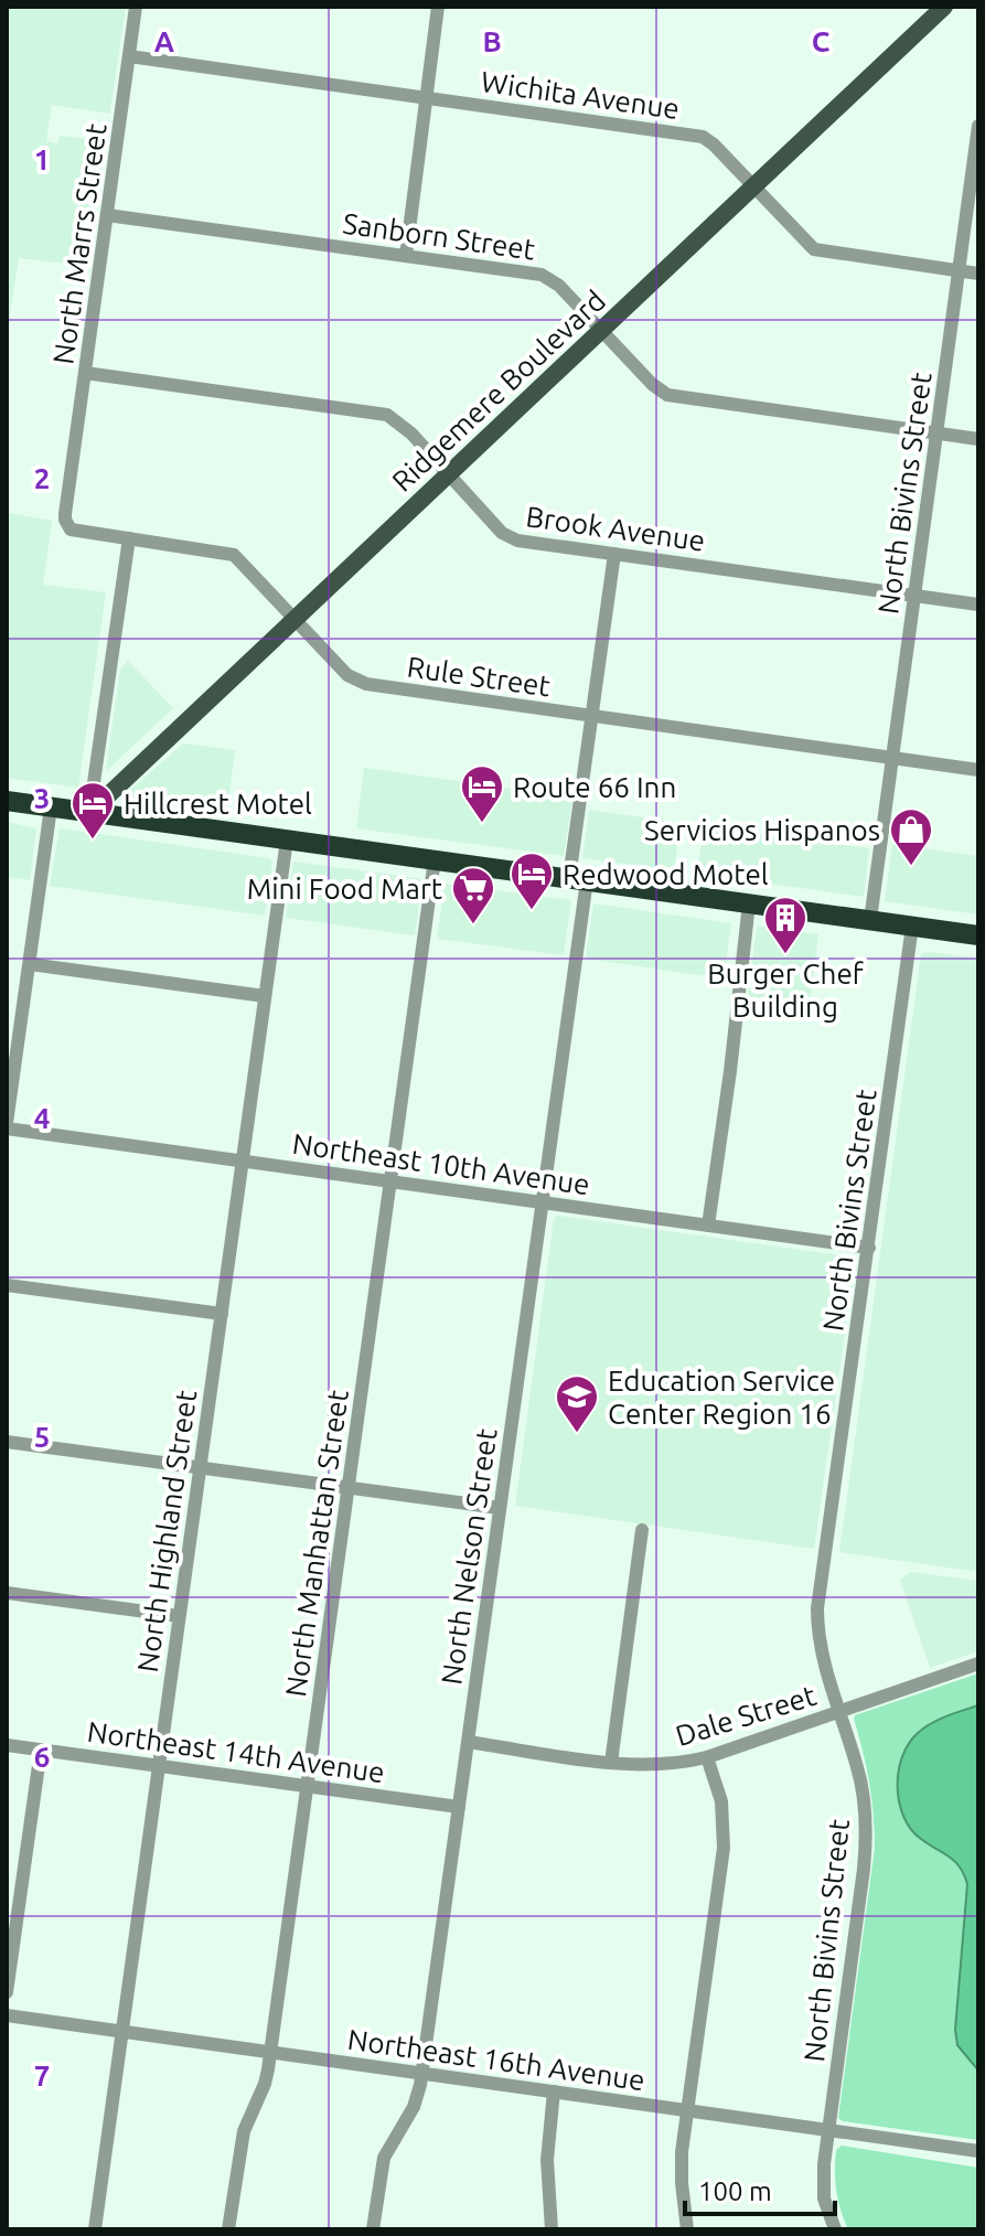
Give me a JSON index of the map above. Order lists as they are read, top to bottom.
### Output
{
  "streets": {
    "main road": ["Ridgemere Boulevard"],
    "street": [
      "Wichita Avenue",
      "Sanborn Street",
      "North Marrs Street",
      "North Bivins Street",
      "Brook Avenue",
      "Rule Street",
      "Northeast 10th Avenue",
      "North Highland Street",
      "North Manhattan Street",
      "North Nelson Street",
      "Dale Street",
      "Northeast 14th Avenue",
      "Northeast 16th Avenue"
    ]
  },
  "crossings": [
    ["Wichita Avenue", "North Marrs Street"],
    ["Wichita Avenue", "Ridgemere Boulevard"],
    ["Wichita Avenue", "North Bivins Street"],
    ["Sanborn Street", "North Marrs Street"],
    ["Sanborn Street", "Ridgemere Boulevard"],
    ["Sanborn Street", "North Bivins Street"],
    ["North Marrs Street", "Brook Avenue"],
    ["North Marrs Street", "Rule Street"],
    ["Ridgemere Boulevard", "Brook Avenue"],
    ["Ridgemere Boulevard", "Rule Street"],
    ["North Bivins Street", "Brook Avenue"],
    ["North Bivins Street", "Rule Street"],
    ["North Bivins Street", "Northeast 10th Avenue"],
    ["North Bivins Street", "Dale Street"],
    ["North Bivins Street", "Northeast 16th Avenue"],
    ["Brook Avenue", "North Nelson Street"],
    ["Rule Street", "North Nelson Street"],
    ["Northeast 10th Avenue", "North Highland Street"],
    ["Northeast 10th Avenue", "North Manhattan Street"],
    ["Northeast 10th Avenue", "North Nelson Street"],
    ["North Highland Street", "Northeast 14th Avenue"],
    ["North Highland Street", "Northeast 16th Avenue"],
    ["North Manhattan Street", "Northeast 14th Avenue"],
    ["North Manhattan Street", "Northeast 16th Avenue"],
    ["North Nelson Street", "Dale Street"],
    ["North Nelson Street", "Northeast 14th Avenue"],
    ["North Nelson Street", "Northeast 16th Avenue"]
  ],
  "places": {
    "hotel": ["Route 66 Inn", "Hillcrest Motel", "Redwood Motel"],
    "shop": ["Servicios Hispanos"],
    "supermarket": ["Mini Food Mart"],
    "building": ["Burger Chef Building"],
    "school or university": ["Education Service Center Region 16"]
  },
  "scale_bar": "100 m",
  "grid": {
    "columns": ["A", "B", "C"],
    "rows": [
      "1",
      "2",
      "3",
      "4",
      "5",
      "6",
      "7"
    ]
  }
}
